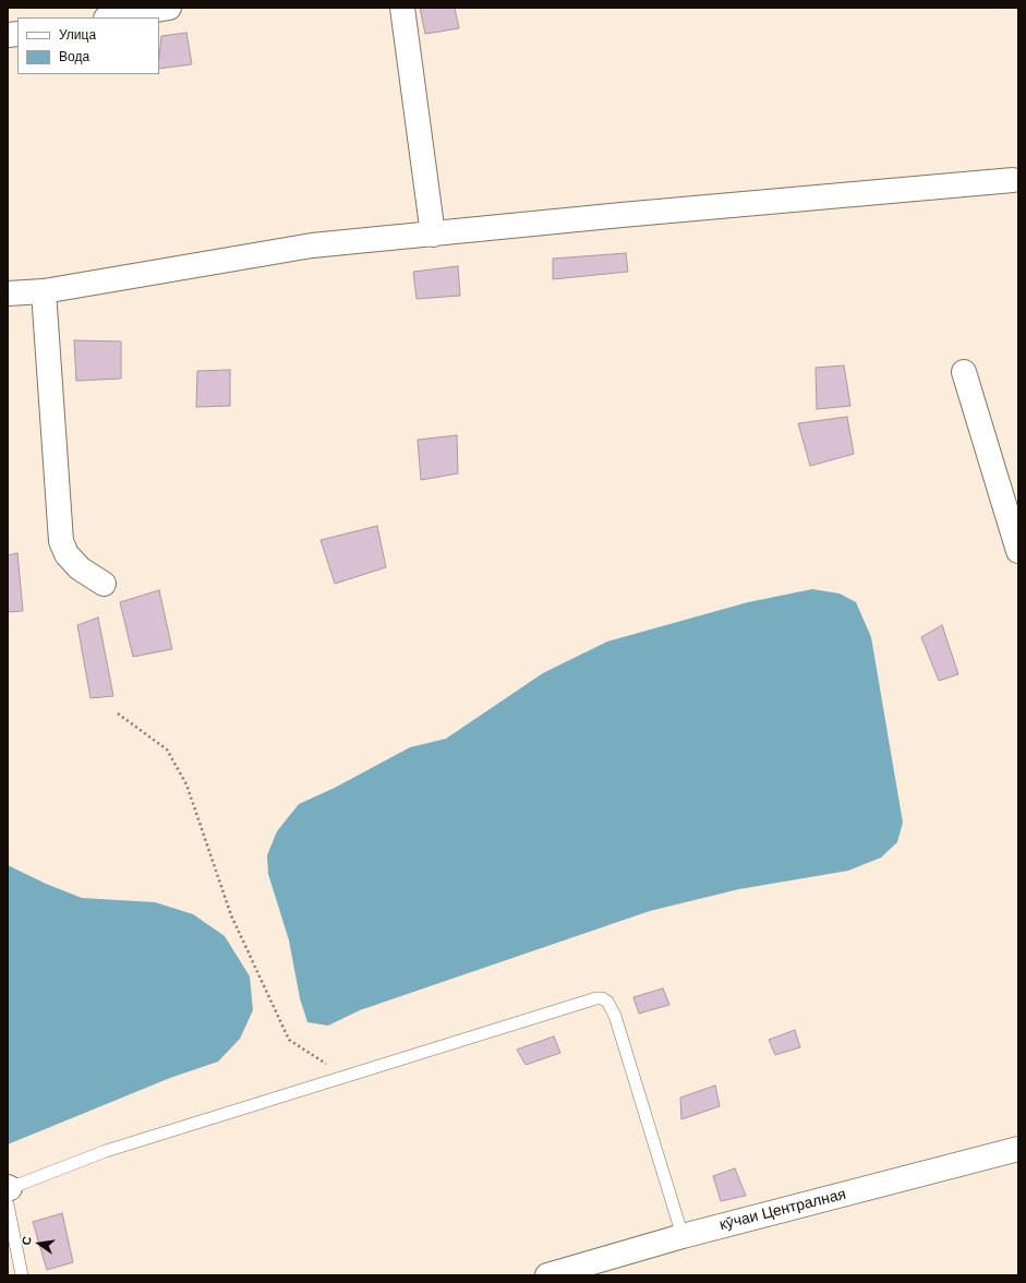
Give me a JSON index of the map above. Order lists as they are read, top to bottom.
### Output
{
  "streets": {
    "street": ["кӯчаи Централная"]
  },
  "legend": ["Улица", "Вода"],
  "north": "left"
}
